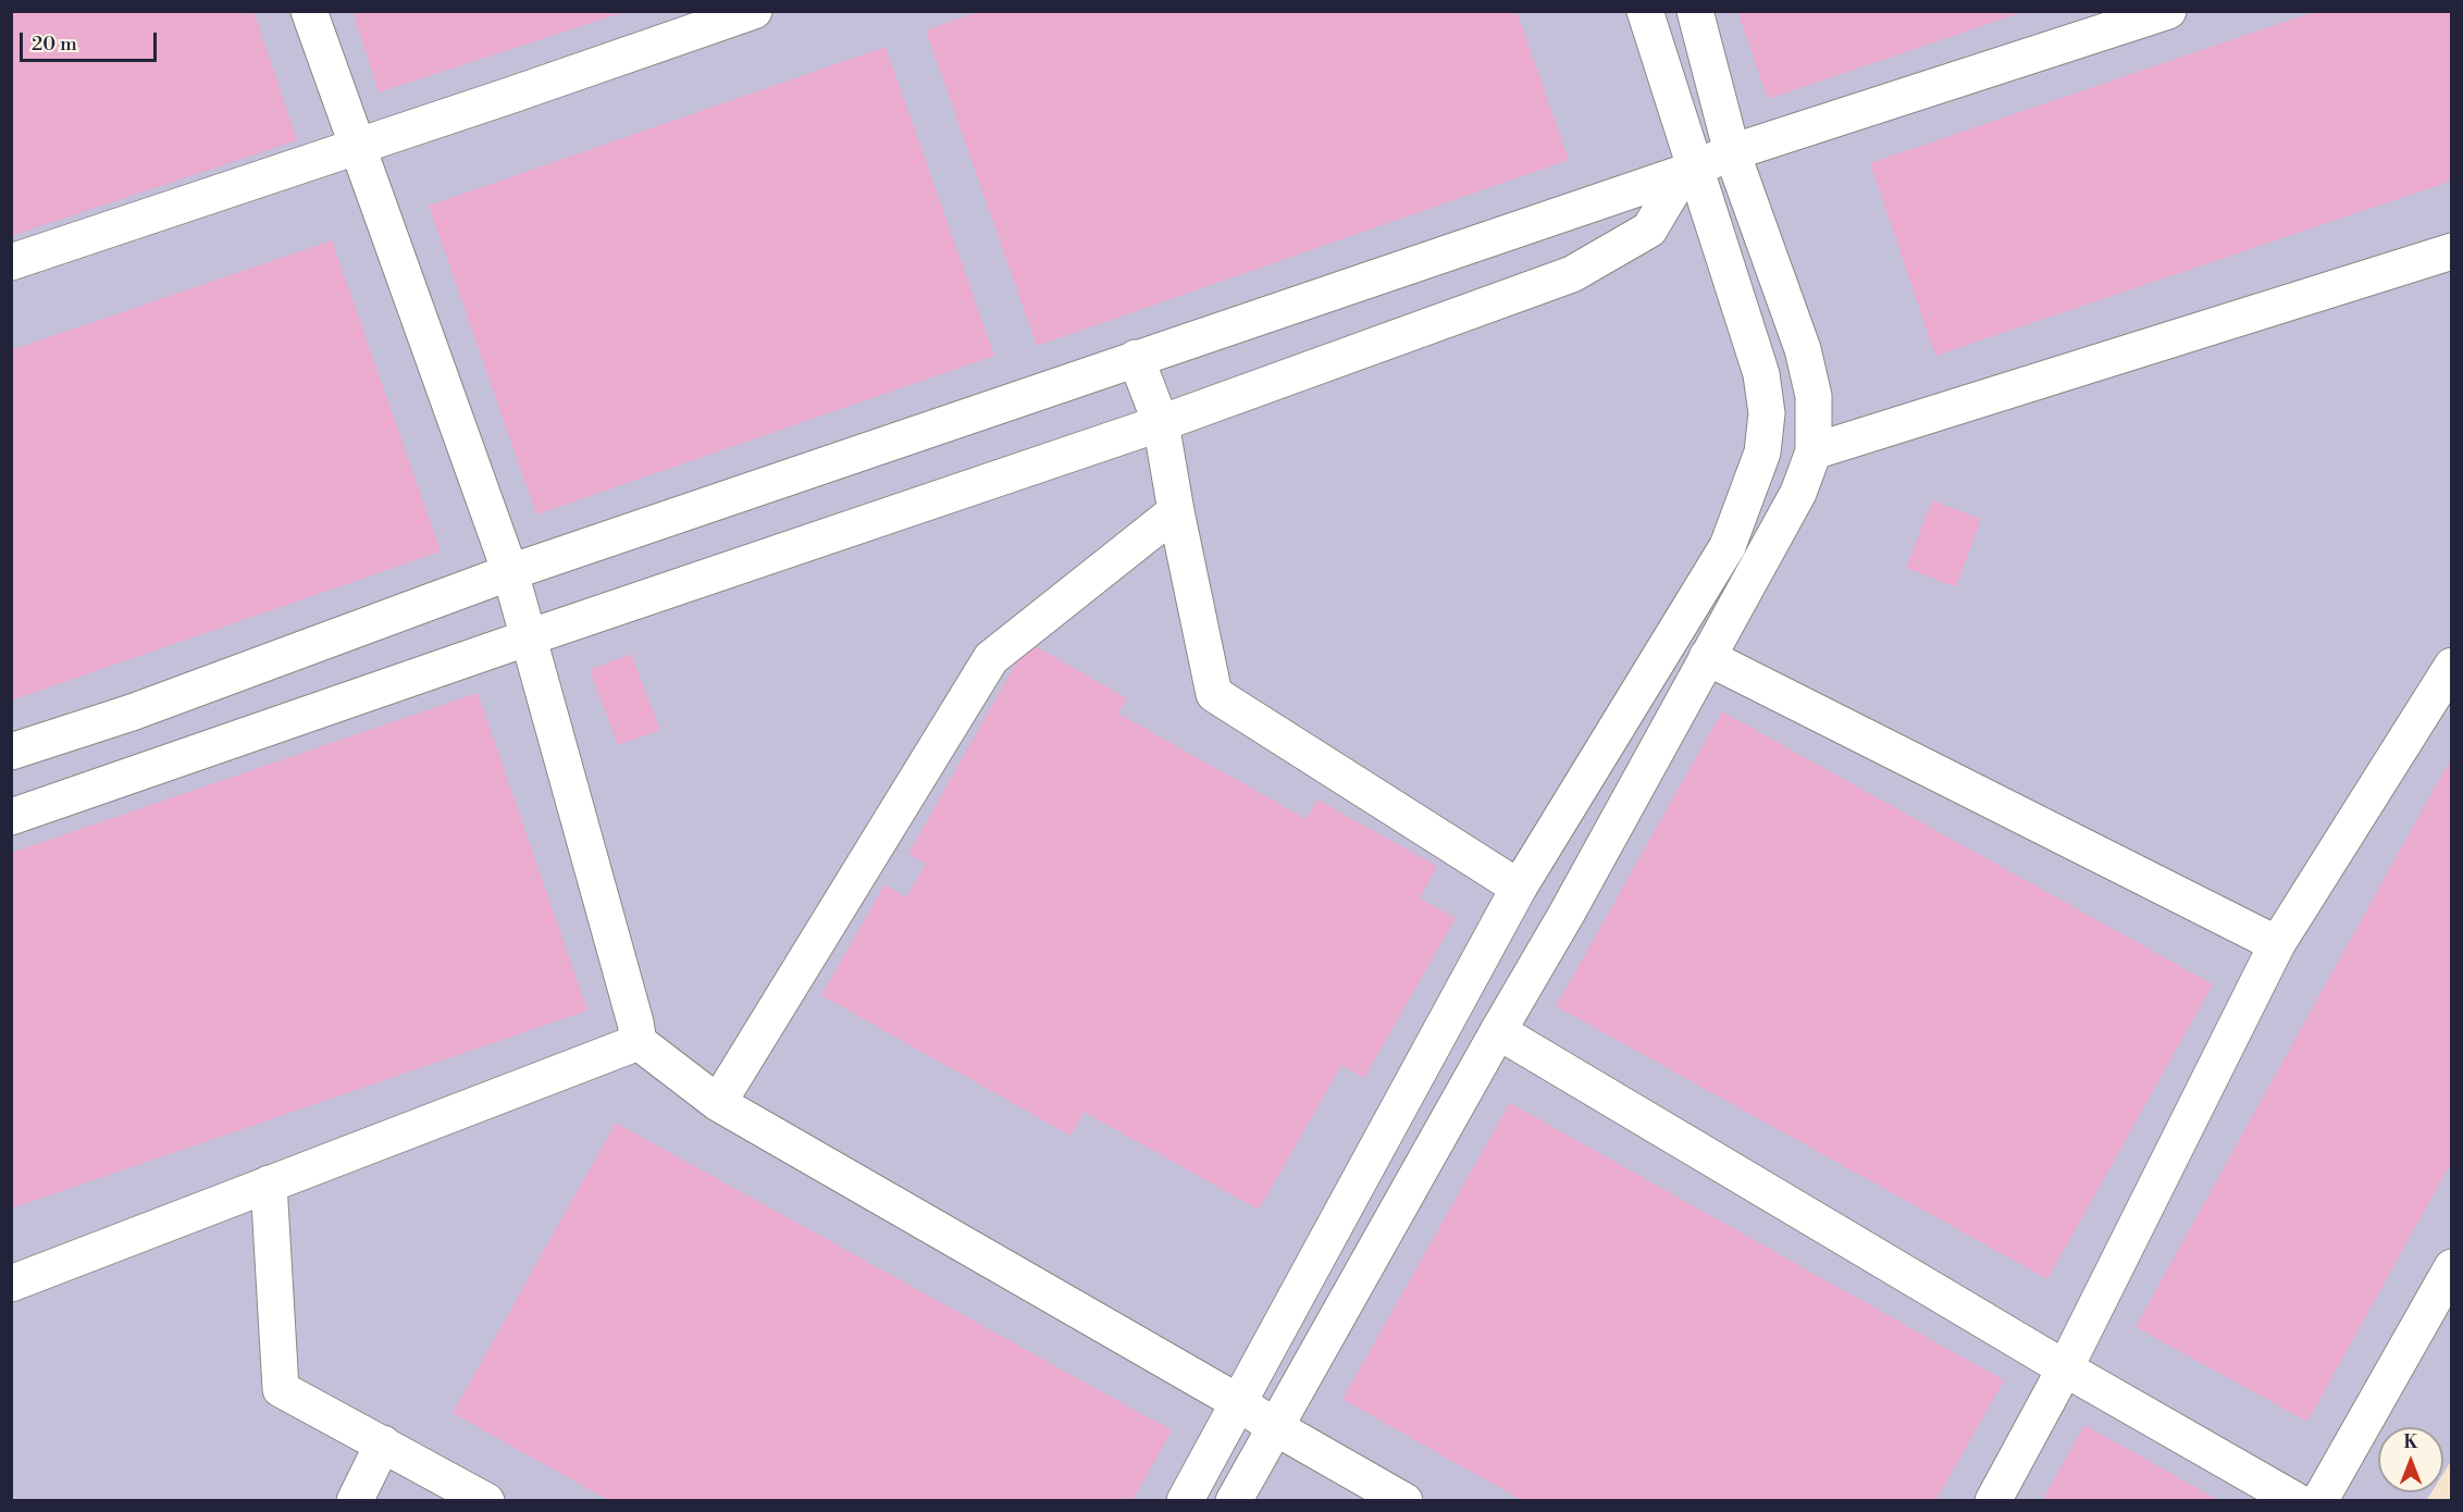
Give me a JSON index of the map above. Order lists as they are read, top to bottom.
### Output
{
  "scale_bar": "20 m",
  "north": "top"
}
